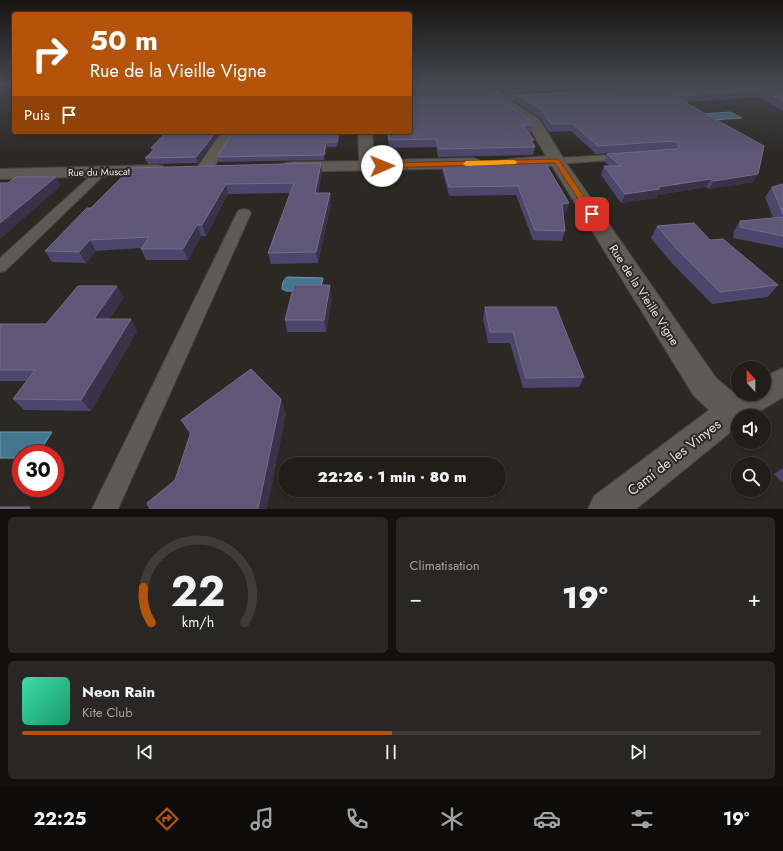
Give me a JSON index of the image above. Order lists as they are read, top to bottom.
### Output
{
  "streets": {
    "street": ["Rue du Muscat", "Rue de la Vieille Vigne", "Camí de les Vinyes"]
  },
  "north": "top",
  "page": {
    "turn": ["50 m", "Rue de la Vieille Vigne"],
    "then": "Puis",
    "limit": "30",
    "trip": "22:26 · 1 min · 80 m",
    "tile": "Climatisation",
    "heat": ["−", "19°", "+"],
    "song": ["Neon Rain", "Kite Club"],
    "tabs": ["22:25", "19°"],
    "gauge": ["22", "km/h"]
  }
}
